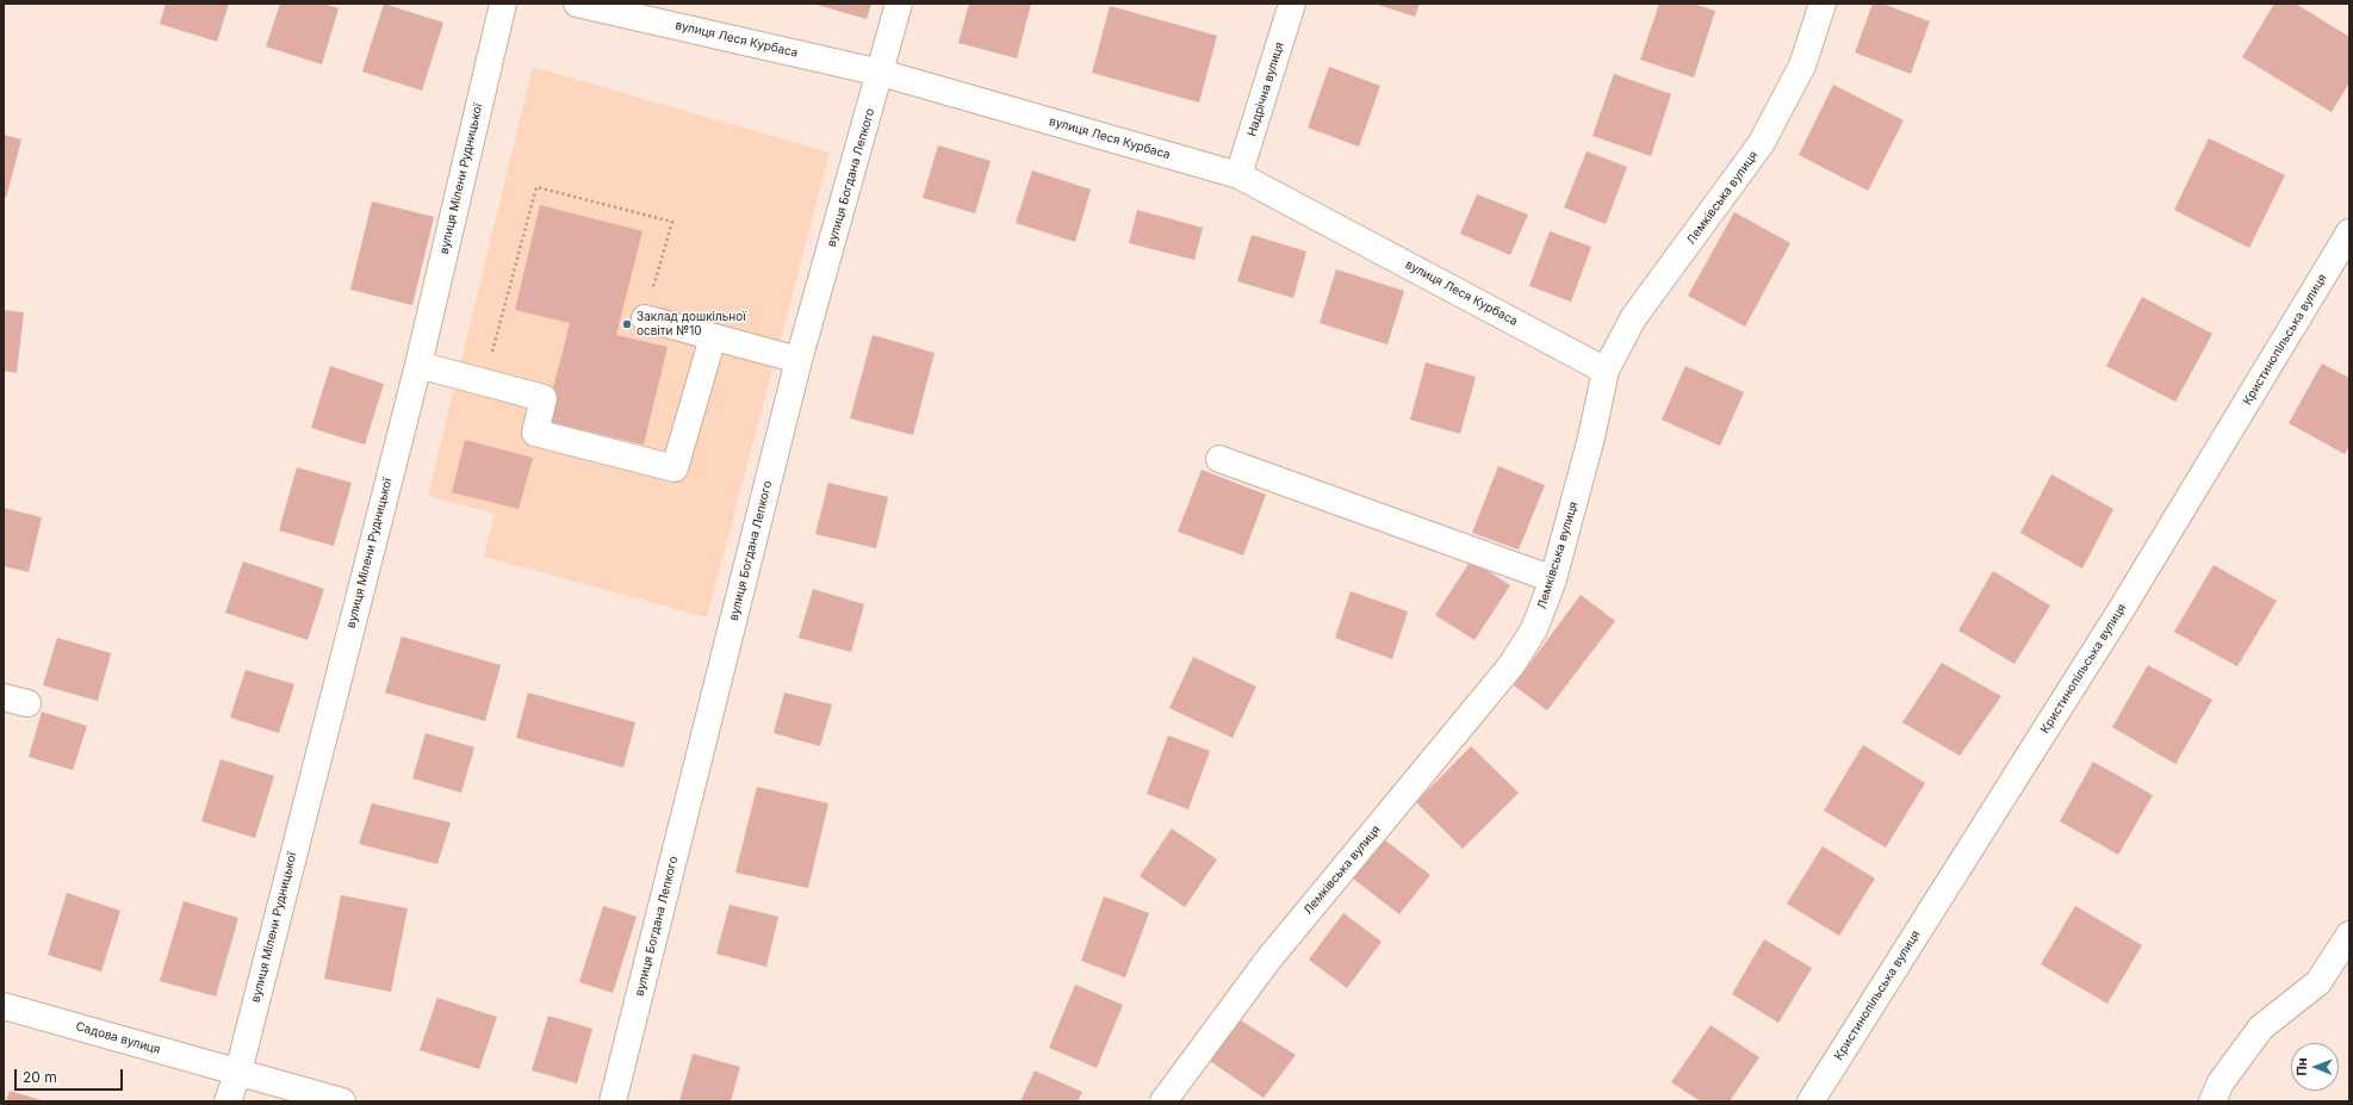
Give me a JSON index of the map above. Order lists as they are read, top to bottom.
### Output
{
  "streets": {
    "street": [
      "вулиця Леся Курбаса",
      "Надрічна вулиця",
      "вулиця Богдана Лепкого",
      "вулиця Мілени Рудницької",
      "Лемківська вулиця",
      "Кристинопільська вулиця",
      "Садова вулиця"
    ]
  },
  "crossings": [
    ["вулиця Леся Курбаса", "Надрічна вулиця"],
    ["вулиця Леся Курбаса", "вулиця Богдана Лепкого"],
    ["вулиця Леся Курбаса", "Лемківська вулиця"],
    ["вулиця Мілени Рудницької", "Садова вулиця"]
  ],
  "places": ["Заклад дошкільної освіти №10"],
  "scale_bar": "20 m",
  "north": "left"
}
